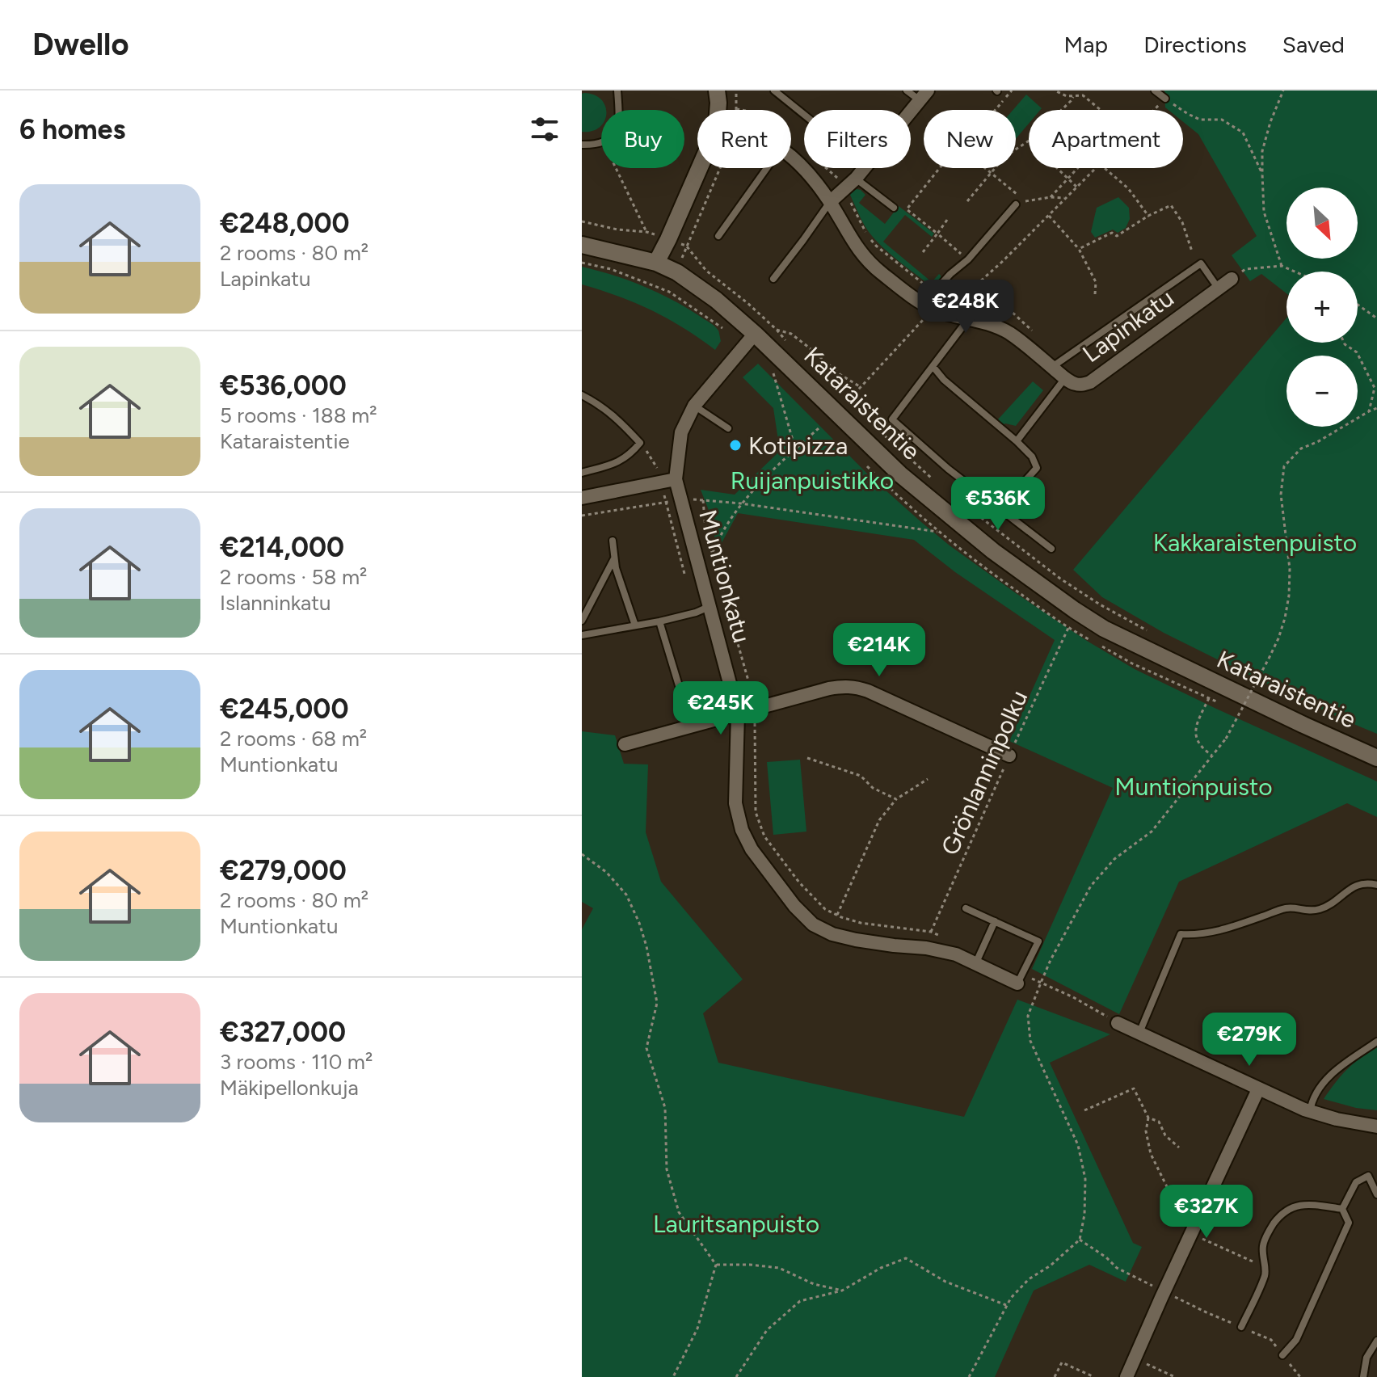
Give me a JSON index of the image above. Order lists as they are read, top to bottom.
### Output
{
  "streets": {
    "street": ["Lapinkatu", "Kataraistentie", "Muntionkatu"],
    "path": ["Grönlanninpolku"]
  },
  "crossings": [
    ["Kataraistentie", "Muntionkatu"]
  ],
  "parks": [
    "Ruijanpuistikko",
    "Kakkaraistenpuisto",
    "Muntionpuisto",
    "Lauritsanpuisto"
  ],
  "places": ["Kotipizza"],
  "north": "bottom right",
  "page": {
    "header": "Dwello",
    "nav": ["Map", "Directions", "Saved"],
    "heading": "6 homes",
    "chip": [
      "Buy",
      "Rent",
      "Filters",
      "New",
      "Apartment"
    ],
    "list": [
      {
        "name": "€248,000",
        "note": "2 rooms · 80 m² · Lapinkatu"
      },
      {
        "name": "€536,000",
        "note": "5 rooms · 188 m² · Kataraistentie"
      },
      {
        "name": "€214,000",
        "note": "2 rooms · 58 m² · Islanninkatu"
      },
      {
        "name": "€245,000",
        "note": "2 rooms · 68 m² · Muntionkatu"
      },
      {
        "name": "€279,000",
        "note": "2 rooms · 80 m² · Muntionkatu"
      },
      {
        "name": "€327,000",
        "note": "3 rooms · 110 m² · Mäkipellonkuja"
      }
    ],
    "map_buttons": ["+", "−"],
    "price": [
      "€248K",
      "€536K",
      "€214K",
      "€245K",
      "€279K",
      "€327K"
    ]
  }
}
